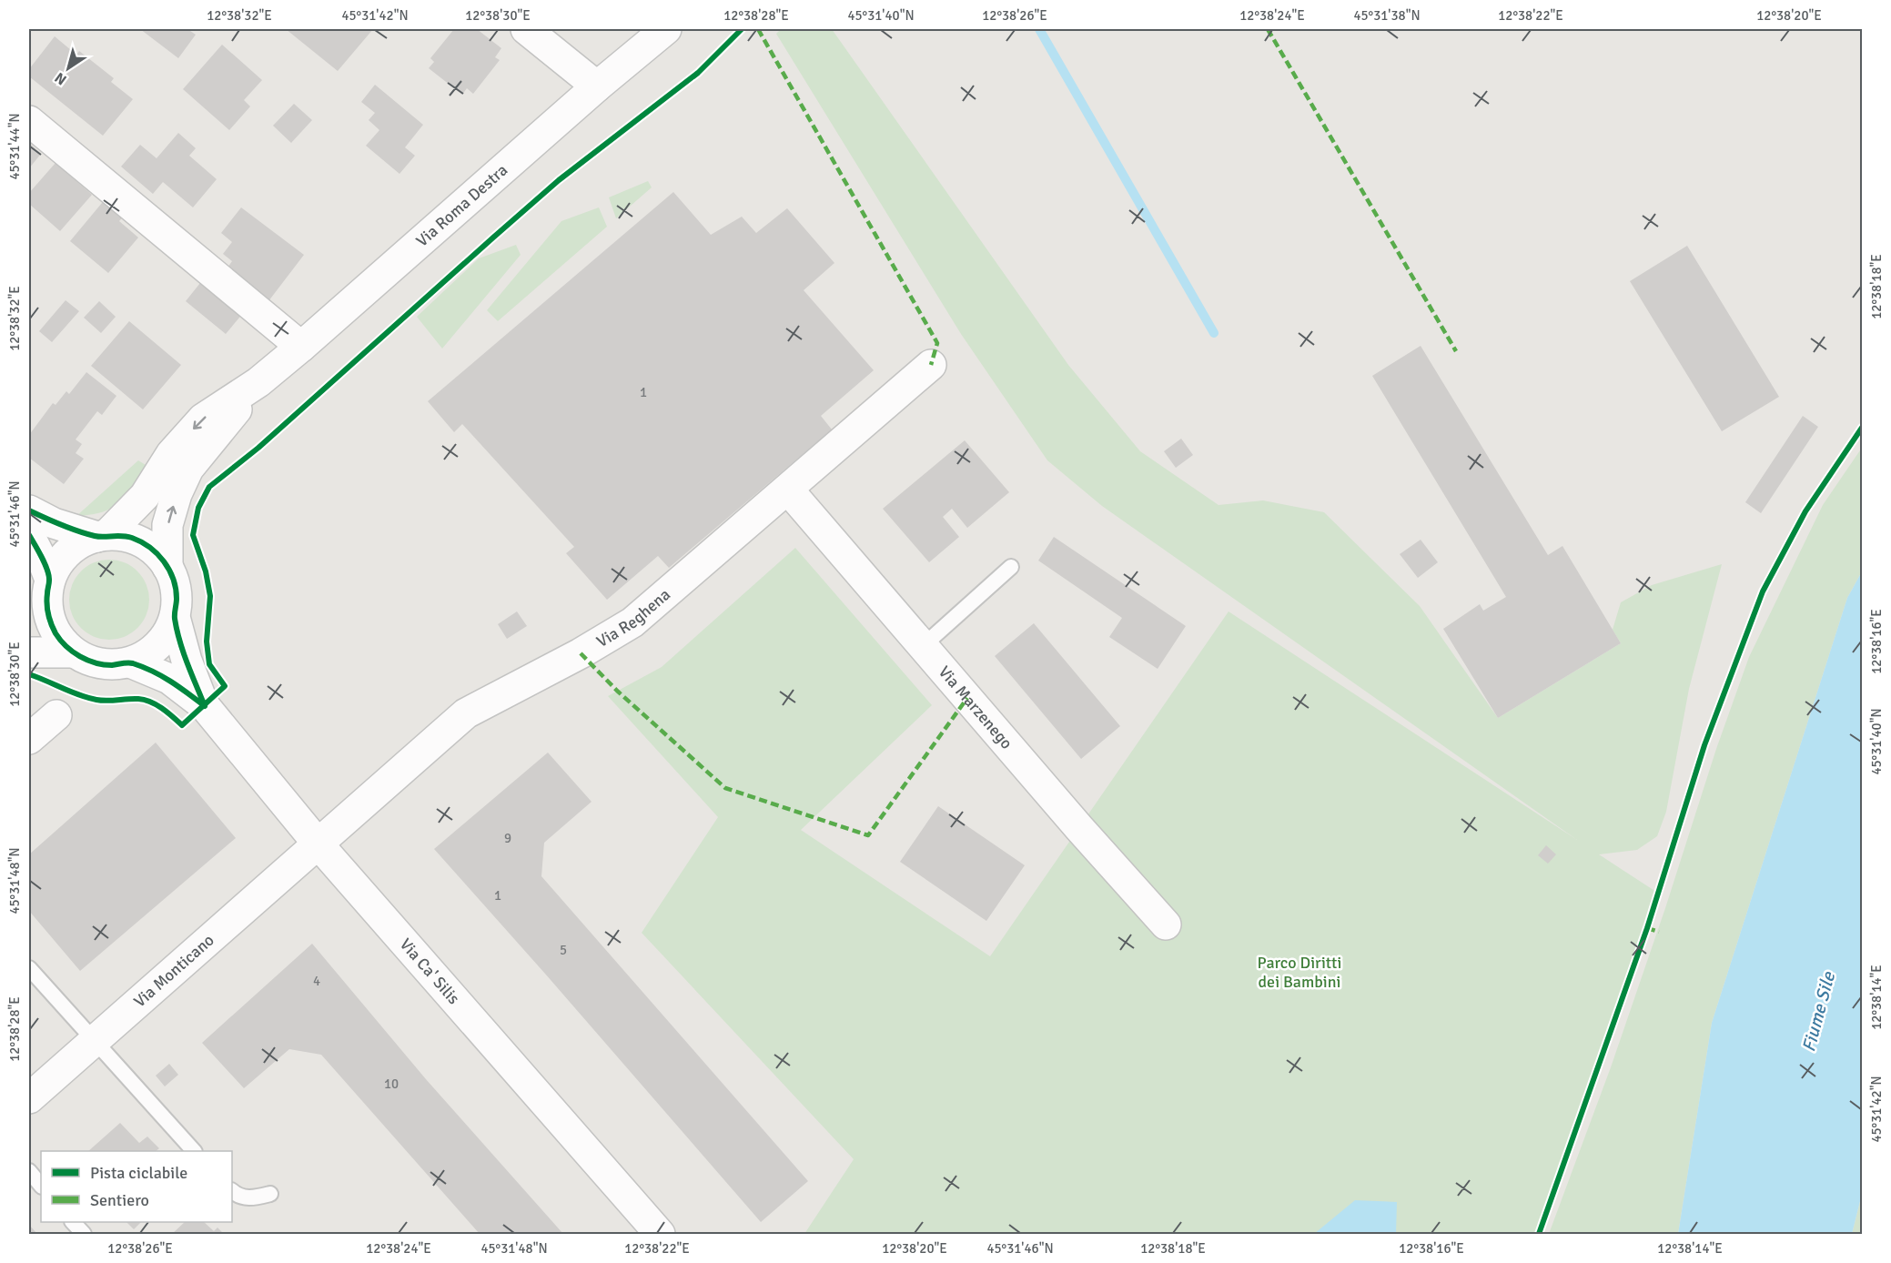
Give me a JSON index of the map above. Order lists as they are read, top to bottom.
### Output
{
  "streets": {
    "street": [
      "Via Roma Destra",
      "Via Reghena",
      "Via Marzenego",
      "Via Monticano",
      "Via Ca' Silis"
    ]
  },
  "crossings": [
    ["Via Roma Destra", "Via Ca' Silis"],
    ["Via Reghena", "Via Marzenego"],
    ["Via Reghena", "Via Monticano"],
    ["Via Reghena", "Via Ca' Silis"],
    ["Via Monticano", "Via Ca' Silis"]
  ],
  "water": ["Fiume Sile"],
  "parks": ["Parco Diritti dei Bambini"],
  "house_numbers": [
    "1",
    "9",
    "1",
    "5",
    "4",
    "10"
  ],
  "legend": ["Pista ciclabile", "Sentiero"],
  "north": "bottom left",
  "coordinates": [
    "12°38'32\"E",
    "45°31'42\"N",
    "12°38'30\"E",
    "12°38'28\"E",
    "45°31'40\"N",
    "12°38'26\"E",
    "12°38'24\"E",
    "45°31'38\"N",
    "12°38'22\"E",
    "12°38'20\"E",
    "45°31'44\"N",
    "12°38'18\"E",
    "45°31'46\"N",
    "12°38'16\"E",
    "45°31'48\"N",
    "12°38'14\"E"
  ]
}
